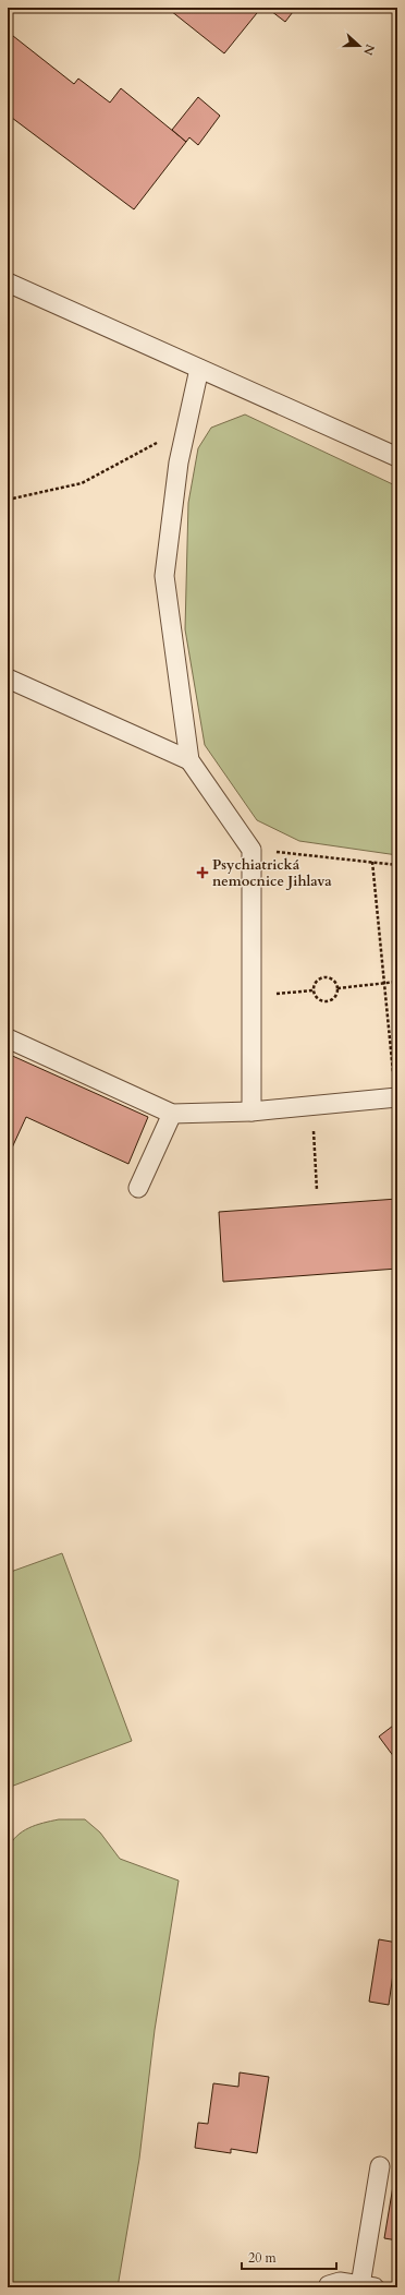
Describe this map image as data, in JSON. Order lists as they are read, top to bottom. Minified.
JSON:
{"places":{"health":["Psychiatrická nemocnice Jihlava"]},"scale_bar":"20 m","north":"right"}
